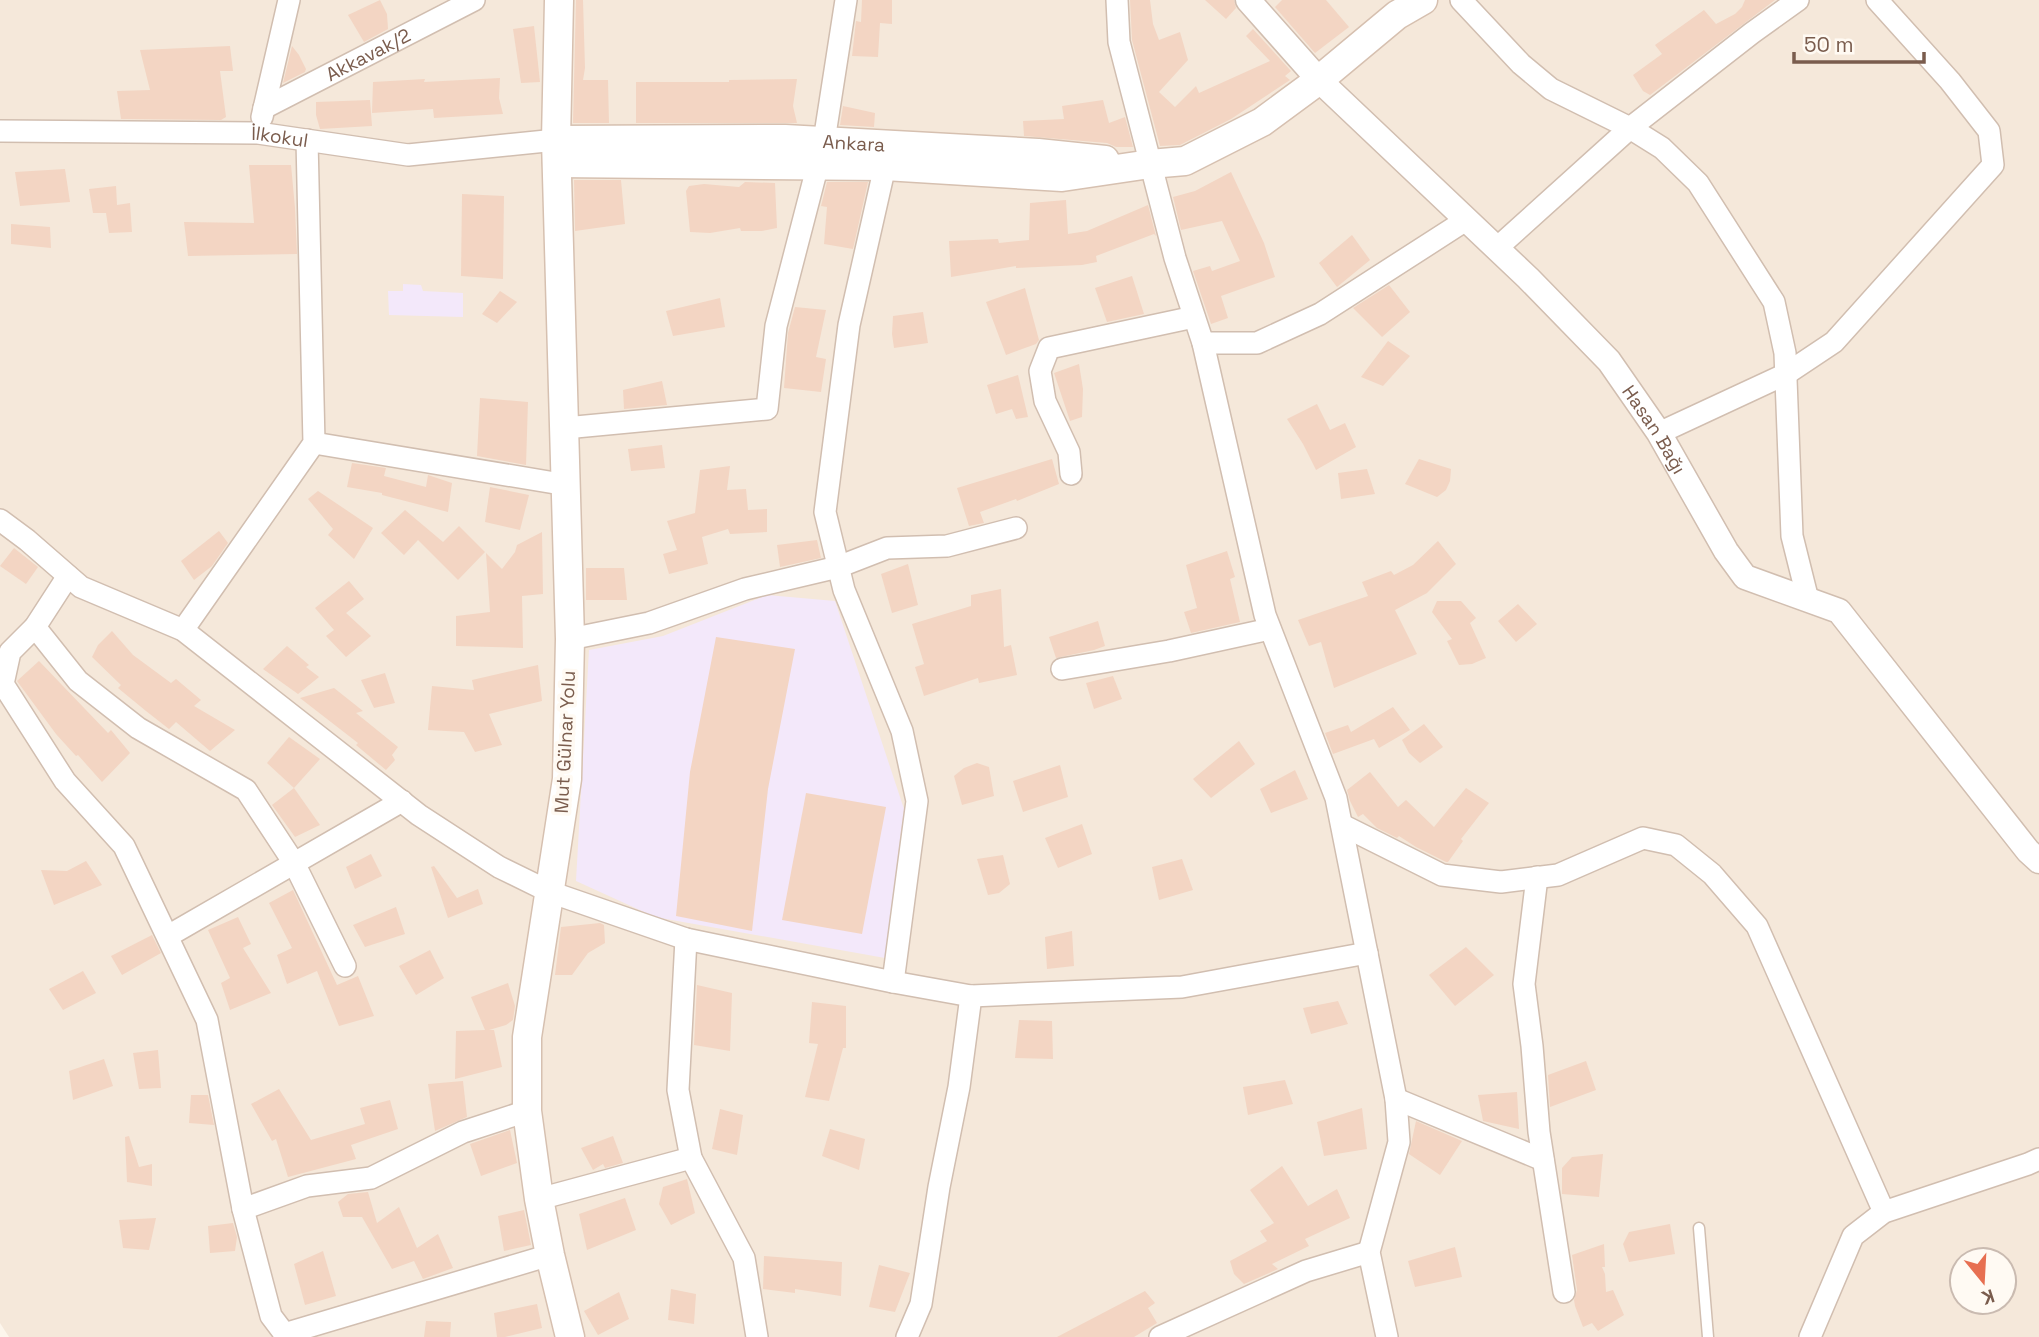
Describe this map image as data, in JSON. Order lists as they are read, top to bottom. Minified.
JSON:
{"streets":{"main road":["Ankara","Mut Gülnar Yolu"],"street":["Akkavak/2","İlkokul","Hasan Bağı"]},"crossings":[["İlkokul","Ankara"],["İlkokul","Mut Gülnar Yolu"],["Ankara","Hasan Bağı"],["Ankara","Mut Gülnar Yolu"]],"scale_bar":"50 m","north":"bottom"}
